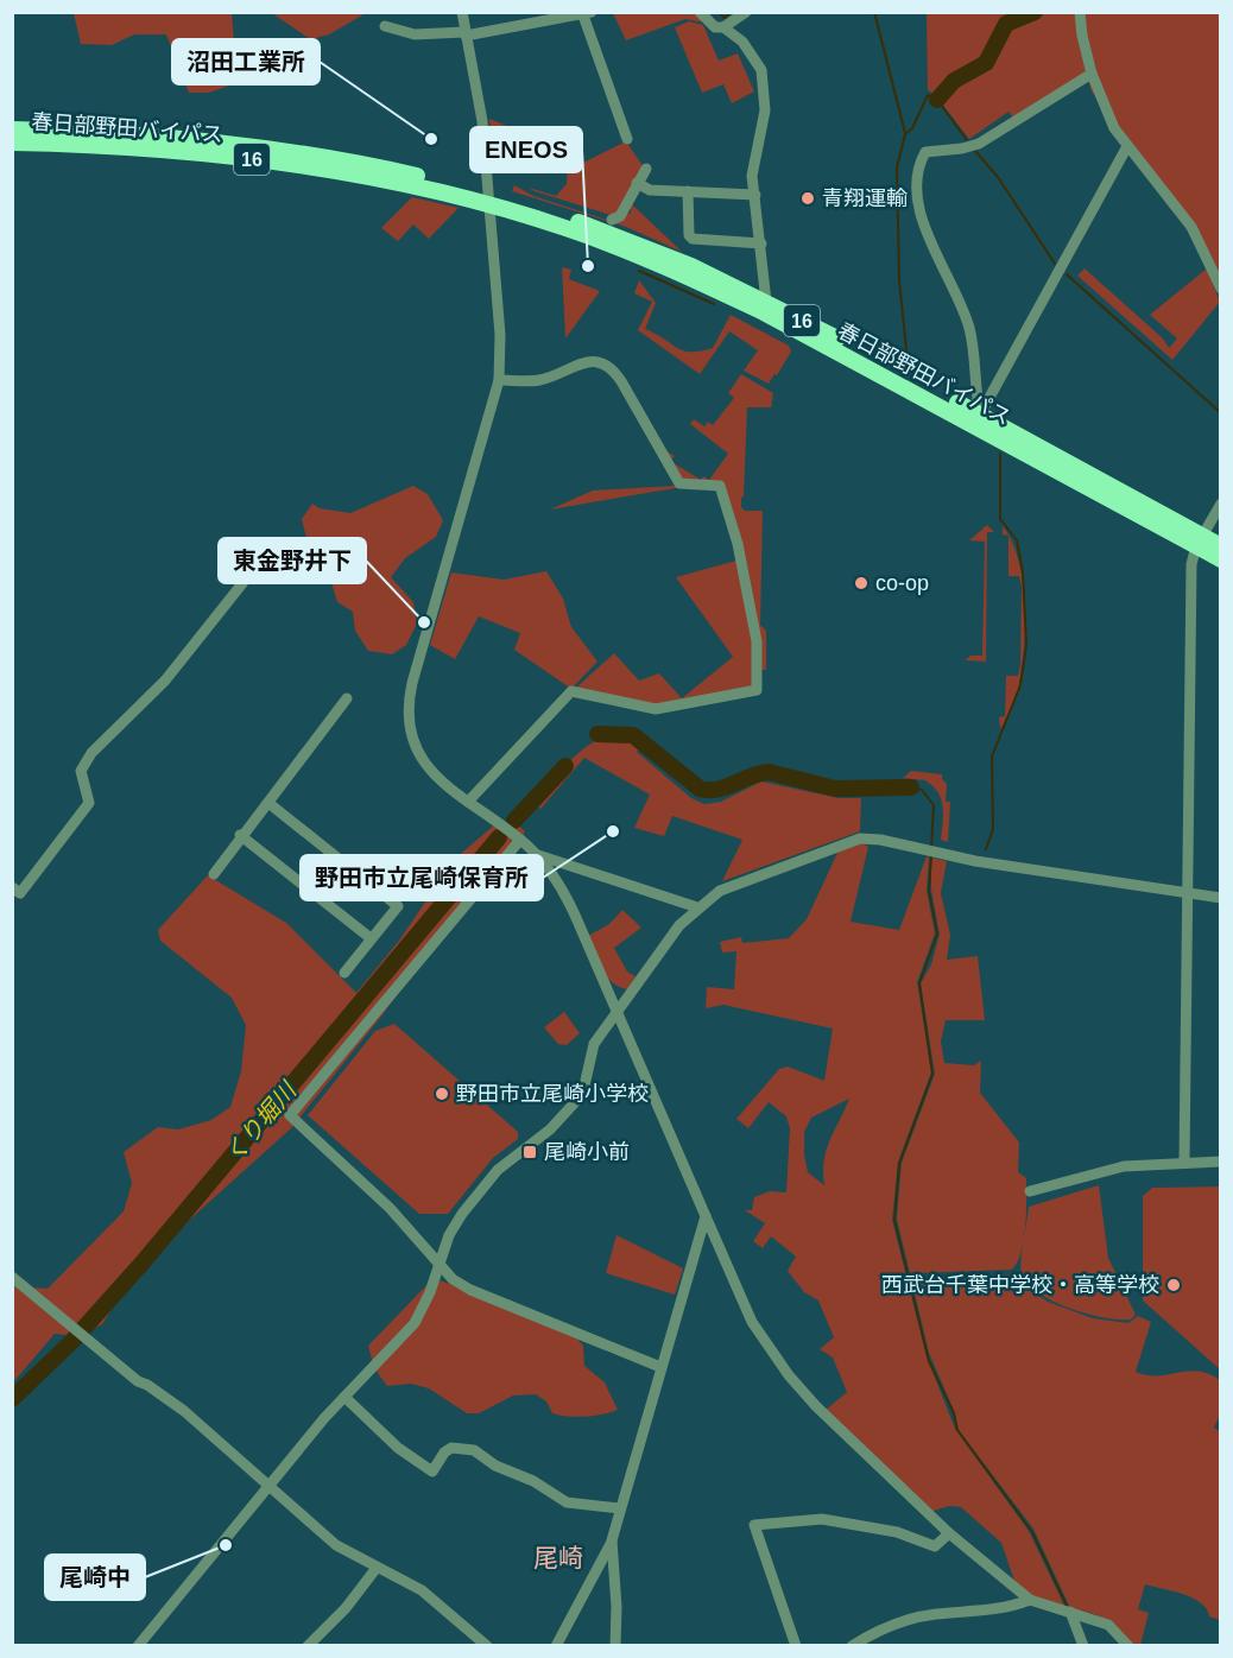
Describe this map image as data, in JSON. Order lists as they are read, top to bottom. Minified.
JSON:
{"streets":{"highway":["春日部野田バイパス","16"]},"districts":["尾崎"],"water":["くり堀川"],"places":{"other":["沼田工業所","青翔運輸","ENEOS","co-op","東金野井下","野田市立尾崎保育所","野田市立尾崎小学校","西武台千葉中学校・高等学校","尾崎中"],"transit":["尾崎小前"]}}
